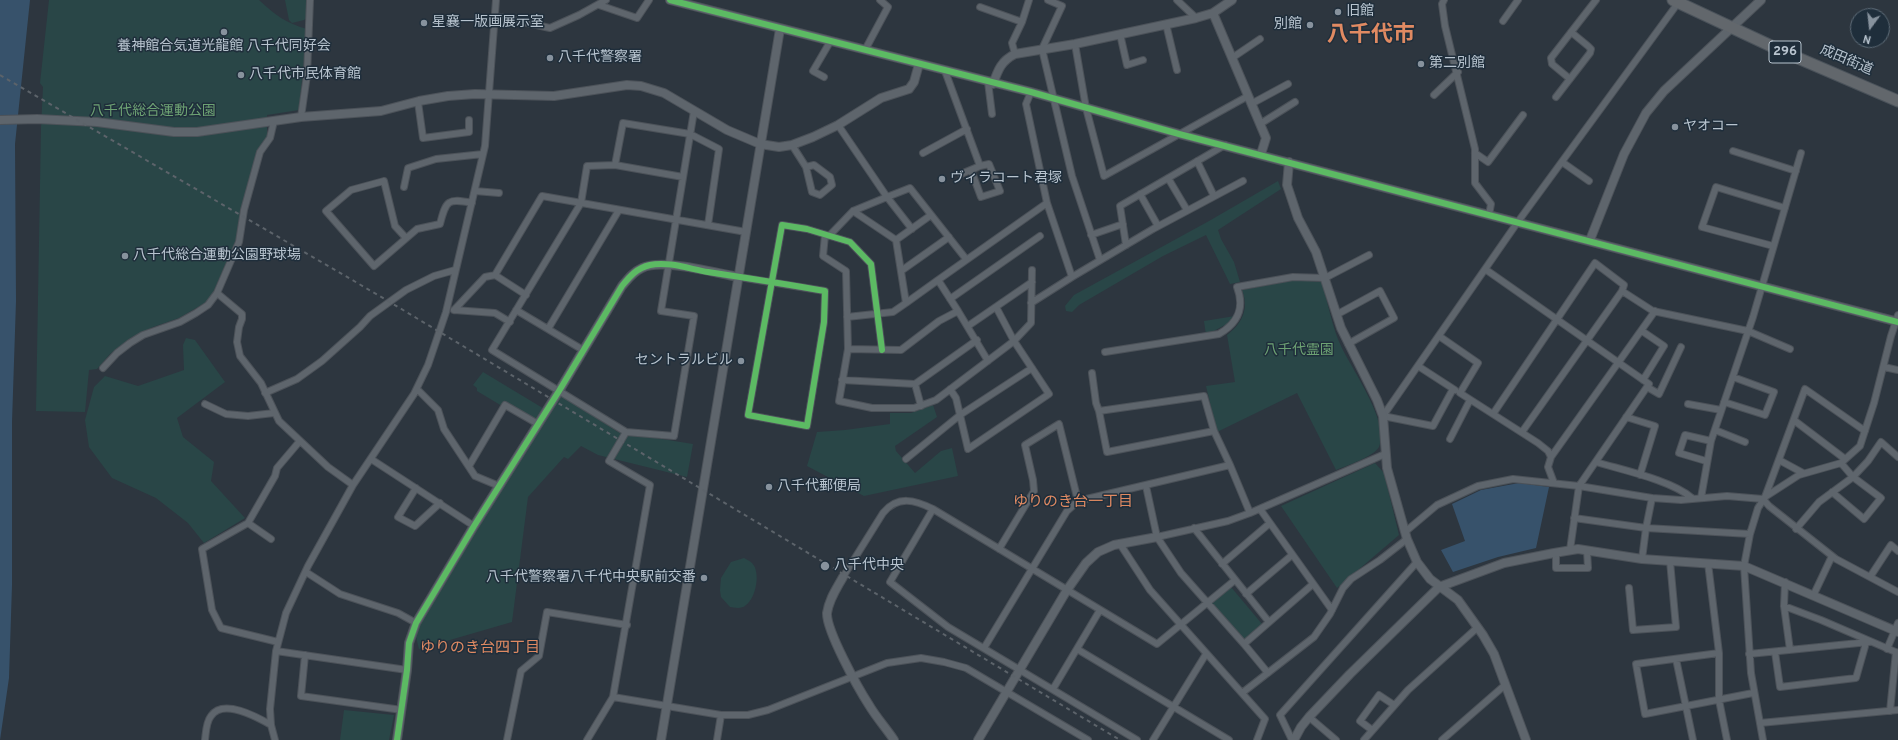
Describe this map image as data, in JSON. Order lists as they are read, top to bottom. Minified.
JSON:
{"streets":{"highway":["296","成田街道"]},"districts":["八千代市","ゆりのき台一丁目","ゆりのき台四丁目"],"parks":["八千代総合運動公園","八千代霊園"],"places":["旧館","星襄一版画展示室","別館","養神館合気道光龍館 八千代同好会","八千代警察署","第二別館","八千代市民体育館","ヤオコー","ヴィラコート君塚","八千代総合運動公園野球場","セントラルビル","八千代郵便局","八千代中央","八千代警察署八千代中央駅前交番"],"north":"bottom"}
